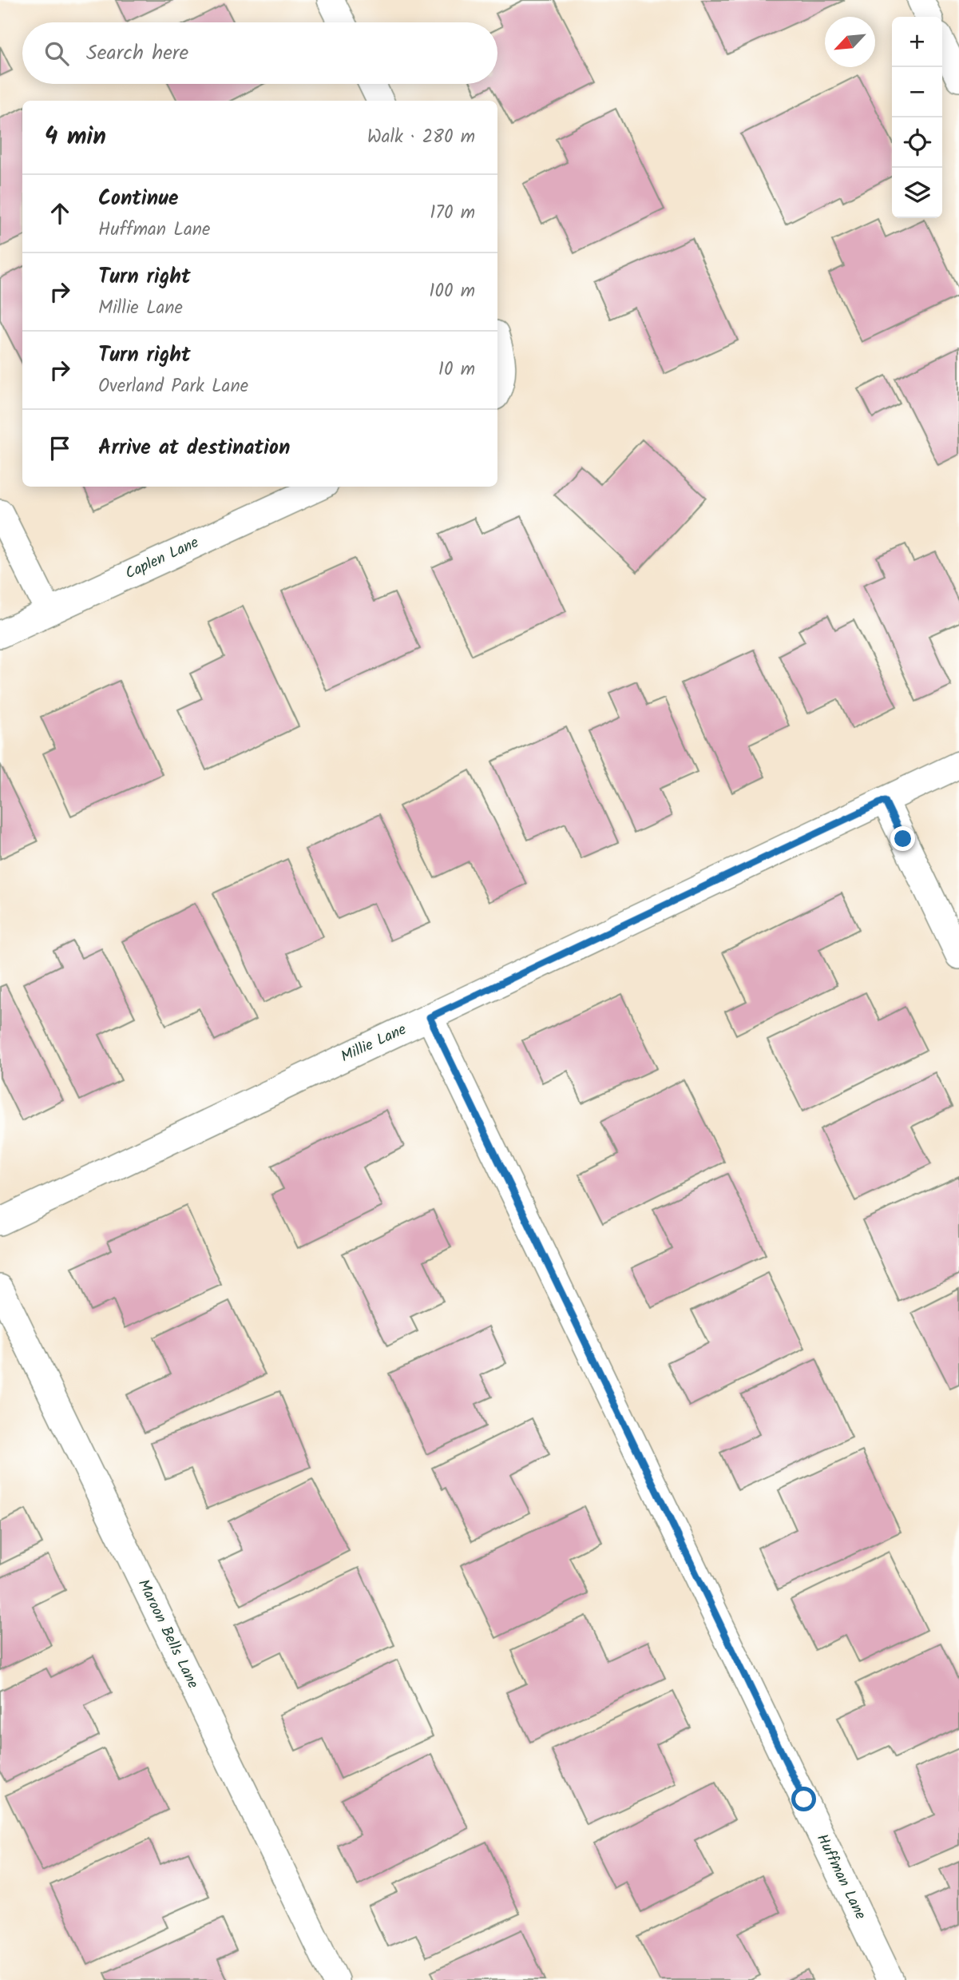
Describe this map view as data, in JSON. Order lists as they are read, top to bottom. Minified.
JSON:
{"streets":{"street":["Caplen Lane","Millie Lane","Maroon Bells Lane","Huffman Lane"]},"crossings":[["Millie Lane","Huffman Lane"]],"north":"bottom left","page":{"map_buttons":["+","−"],"search":"Search here","heading":["4 min","Walk · 280 m"],"list":[["Continue","Huffman Lane","170 m"],["Turn right","Millie Lane","100 m"],["Turn right","Overland Park Lane","10 m"],"Arrive at destination"]}}
